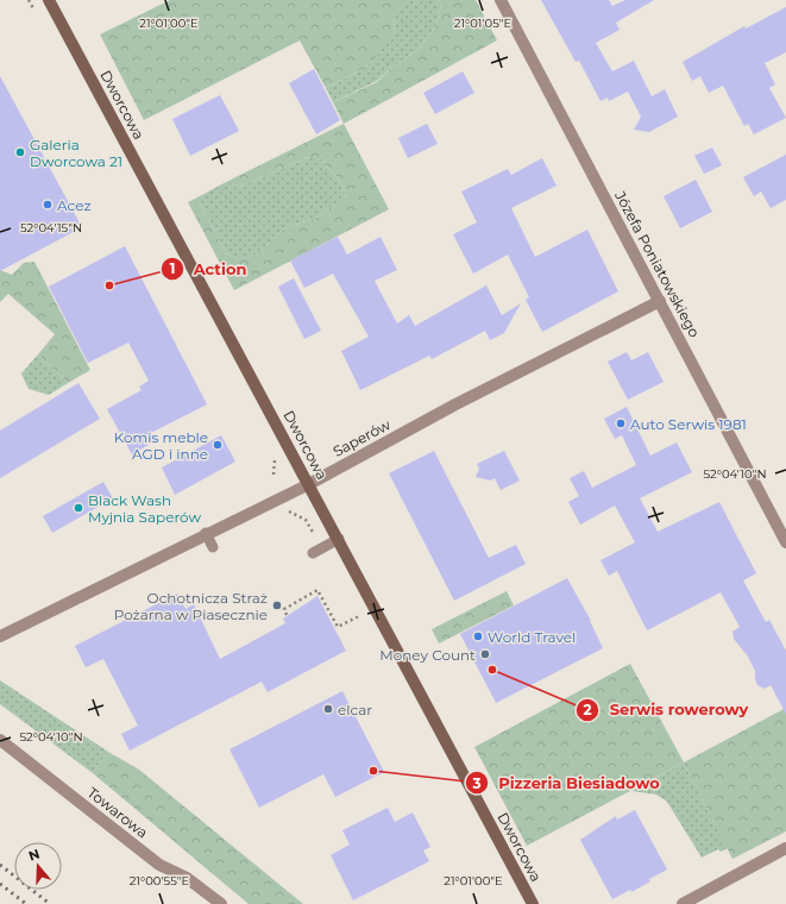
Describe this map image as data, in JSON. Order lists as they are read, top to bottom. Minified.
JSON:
{"streets":{"street":["Dworcowa","Józefa Poniatowskiego","Saperów","Towarowa"]},"crossings":[["Dworcowa","Saperów"],["Józefa Poniatowskiego","Saperów"]],"places":["Galeria Dworcowa 21","Acez","Action","Auto Serwis 1981","Komis meble AGD i inne","Black Wash Myjnia Saperów","Ochotnicza Straż Pożarna w Piasecznie","World Travel","Money Count","Serwis rowerowy","elcar","Pizzeria Biesiadowo"],"north":"top","coordinates":["21°01'05\"E","21°01'00\"E","52°04'15\"N","52°04'10\"N","21°00'55\"E"]}
